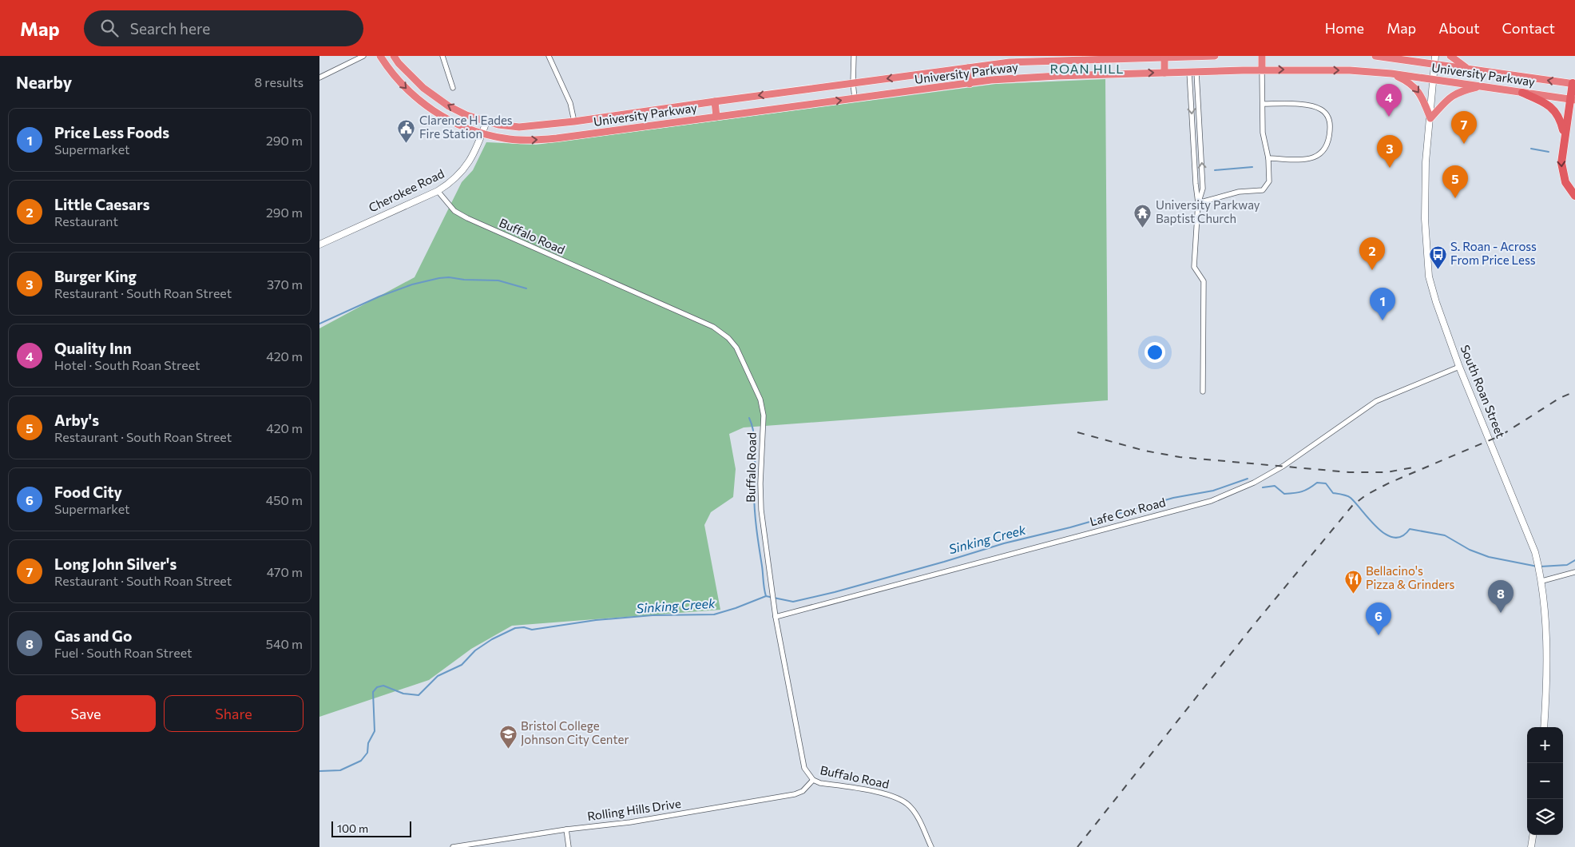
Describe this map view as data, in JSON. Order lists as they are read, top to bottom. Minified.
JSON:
{"streets":{"highway":["University Parkway"],"main road":["Cherokee Road","South Roan Street"],"street":["Buffalo Road","Lafe Cox Road","Rolling Hills Drive"]},"crossings":[["University Parkway","Cherokee Road"],["University Parkway","South Roan Street"],["Cherokee Road","Buffalo Road"],["Buffalo Road","Lafe Cox Road"],["Buffalo Road","Rolling Hills Drive"],["South Roan Street","Lafe Cox Road"]],"districts":["ROAN HILL"],"water":["Sinking Creek"],"places":{"public building":["Clarence H Eades Fire Station"],"temple":["University Parkway Baptist Church"],"bus stop":["S. Roan - Across From Price Less"],"restaurant":["Bellacino's Pizza & Grinders"],"school or university":["Bristol College Johnson City Center"]},"scale_bar":"100 m","page":{"header":"Map","search":"Search here","nav":["Home","Map","About","Contact"],"heading":["Nearby","8 results"],"pins":["4","7","3","5","2","1","8","6"],"list":[{"mark":"1","name":"Price Less Foods","note":"Supermarket","value":"290 m"},{"mark":"2","name":"Little Caesars","note":"Restaurant","value":"290 m"},{"mark":"3","name":"Burger King","note":"Restaurant · South Roan Street","value":"370 m"},{"mark":"4","name":"Quality Inn","note":"Hotel · South Roan Street","value":"420 m"},{"mark":"5","name":"Arby's","note":"Restaurant · South Roan Street","value":"420 m"},{"mark":"6","name":"Food City","note":"Supermarket","value":"450 m"},{"mark":"7","name":"Long John Silver's","note":"Restaurant · South Roan Street","value":"470 m"},{"mark":"8","name":"Gas and Go","note":"Fuel · South Roan Street","value":"540 m"}],"buttons":["Save","Share"],"map_buttons":["+","−"],"scale":"100 m"}}
